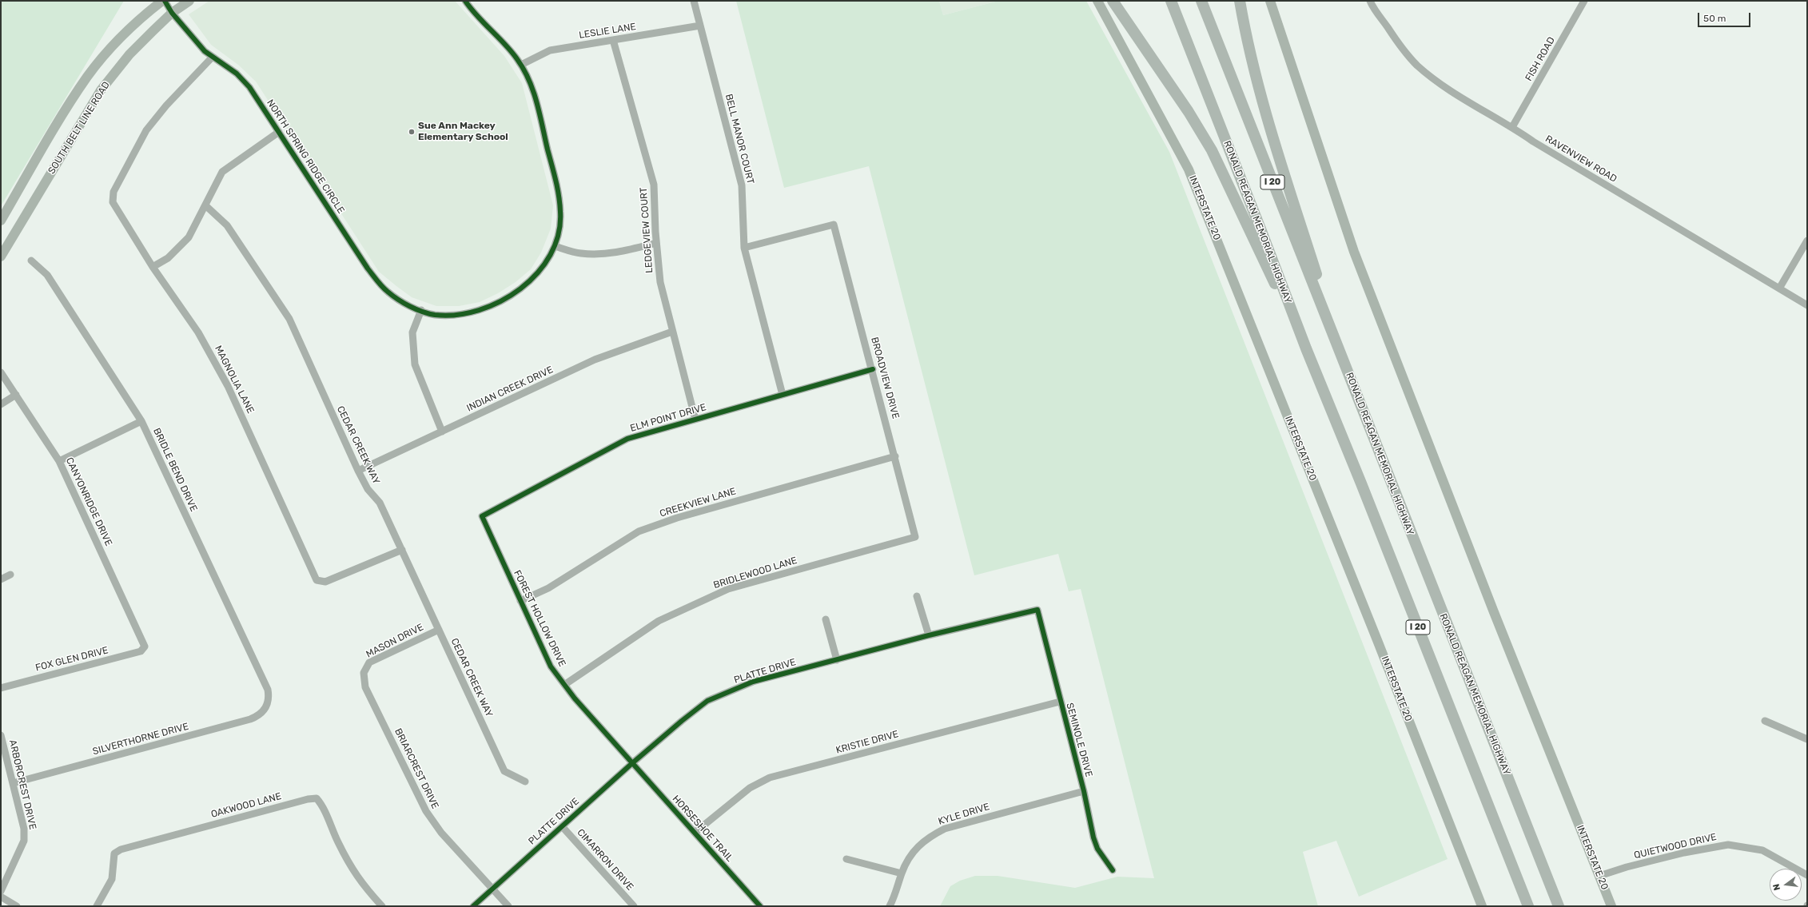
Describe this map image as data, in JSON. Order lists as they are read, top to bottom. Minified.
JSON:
{"streets":{"highway":["I 20","RONALD REAGAN MEMORIAL HIGHWAY"],"main road":["SOUTH BELT LINE ROAD","INTERSTATE 20"],"street":["LESLIE LANE","FISH ROAD","BELL MANOR COURT","NORTH SPRING RIDGE CIRCLE","RAVENVIEW ROAD","LEDGEVIEW COURT","BROADVIEW DRIVE","MAGNOLIA LANE","INDIAN CREEK DRIVE","ELM POINT DRIVE","CEDAR CREEK WAY","BRIDLE BEND DRIVE","CANYONRIDGE DRIVE","CREEKVIEW LANE","BRIDLEWOOD LANE","FOREST HOLLOW DRIVE","MASON DRIVE","FOX GLEN DRIVE","PLATTE DRIVE","SILVERTHORNE DRIVE","SEMINOLE DRIVE","KRISTIE DRIVE","BRIARCREST DRIVE","ARBORCREST DRIVE","OAKWOOD LANE","KYLE DRIVE","HORSESHOE TRAIL","QUIETWOOD DRIVE","CIMARRON DRIVE"]},"crossings":[["LESLIE LANE","BELL MANOR COURT"],["LESLIE LANE","NORTH SPRING RIDGE CIRCLE"],["LESLIE LANE","LEDGEVIEW COURT"],["FISH ROAD","RAVENVIEW ROAD"],["SOUTH BELT LINE ROAD","NORTH SPRING RIDGE CIRCLE"],["BELL MANOR COURT","BROADVIEW DRIVE"],["BELL MANOR COURT","ELM POINT DRIVE"],["NORTH SPRING RIDGE CIRCLE","MAGNOLIA LANE"],["INTERSTATE 20","QUIETWOOD DRIVE"],["LEDGEVIEW COURT","INDIAN CREEK DRIVE"],["LEDGEVIEW COURT","ELM POINT DRIVE"],["BROADVIEW DRIVE","ELM POINT DRIVE"],["BROADVIEW DRIVE","CREEKVIEW LANE"],["BROADVIEW DRIVE","BRIDLEWOOD LANE"],["MAGNOLIA LANE","CEDAR CREEK WAY"],["INDIAN CREEK DRIVE","CEDAR CREEK WAY"],["ELM POINT DRIVE","FOREST HOLLOW DRIVE"],["CEDAR CREEK WAY","MASON DRIVE"],["BRIDLE BEND DRIVE","SILVERTHORNE DRIVE"],["CANYONRIDGE DRIVE","FOX GLEN DRIVE"],["CREEKVIEW LANE","FOREST HOLLOW DRIVE"],["BRIDLEWOOD LANE","FOREST HOLLOW DRIVE"],["FOREST HOLLOW DRIVE","PLATTE DRIVE"],["FOREST HOLLOW DRIVE","HORSESHOE TRAIL"],["MASON DRIVE","BRIARCREST DRIVE"],["PLATTE DRIVE","SEMINOLE DRIVE"],["PLATTE DRIVE","BRIARCREST DRIVE"],["PLATTE DRIVE","HORSESHOE TRAIL"],["PLATTE DRIVE","CIMARRON DRIVE"],["SILVERTHORNE DRIVE","ARBORCREST DRIVE"],["SEMINOLE DRIVE","KRISTIE DRIVE"],["SEMINOLE DRIVE","KYLE DRIVE"],["KRISTIE DRIVE","HORSESHOE TRAIL"]],"places":["Sue Ann Mackey Elementary School"],"scale_bar":"50 m","north":"left"}
